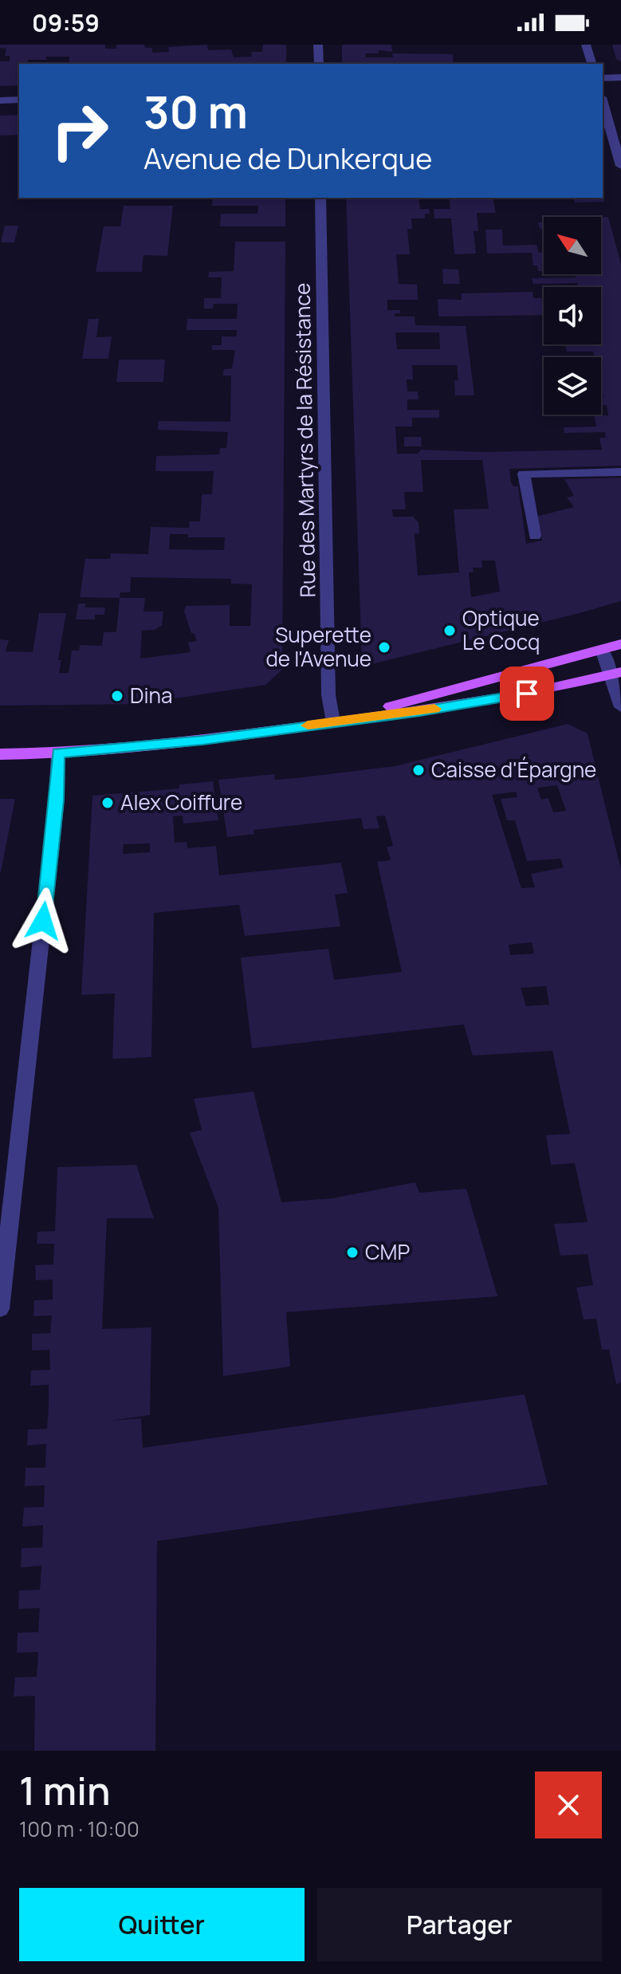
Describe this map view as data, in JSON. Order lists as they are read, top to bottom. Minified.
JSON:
{"streets":{"street":["Rue des Martyrs de la Résistance"]},"places":["Optique Le Cocq","Superette de l'Avenue","Dina","Caisse d'Épargne","Alex Coiffure","CMP"],"north":"top left","page":{"status":"09:59","turn":["30 m","Avenue de Dunkerque"],"heading":["1 min","100 m · 10:00"],"buttons":["Quitter","Partager"]}}
